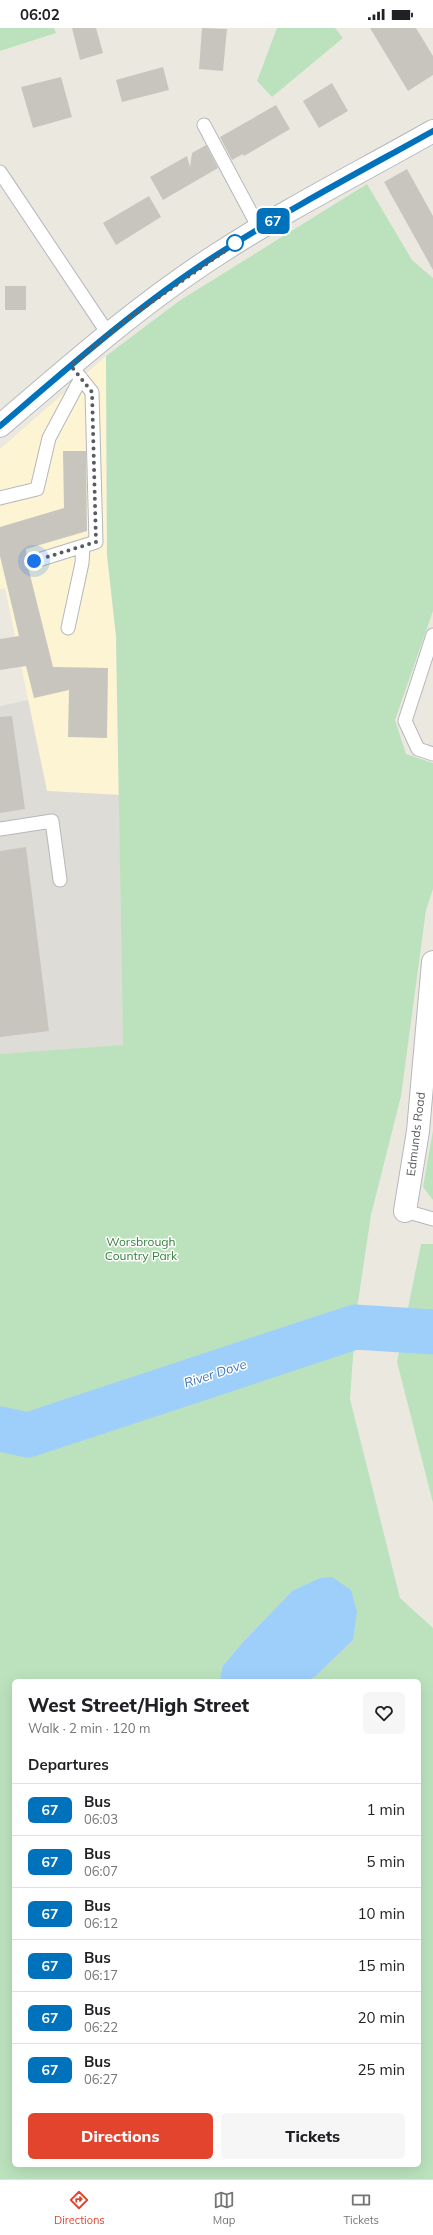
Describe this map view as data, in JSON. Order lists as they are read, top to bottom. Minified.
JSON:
{"streets":{"main road":["Edmunds Road"]},"water":["River Dove"],"parks":["Worsbrough Country Park"],"lines":["bus line 67"],"page":{"status":"06:02","on_map":"67","heading":[["West Street/High Street","Walk · 2 min · 120 m"],"Departures"],"list":[{"mark":"67","name":"Bus","note":"06:03","value":"1 min"},{"mark":"67","name":"Bus","note":"06:07","value":"5 min"},{"mark":"67","name":"Bus","note":"06:12","value":"10 min"},{"mark":"67","name":"Bus","note":"06:17","value":"15 min"},{"mark":"67","name":"Bus","note":"06:22","value":"20 min"},{"mark":"67","name":"Bus","note":"06:27","value":"25 min"}],"buttons":["Directions","Tickets"],"tabs":["Directions","Map","Tickets"]}}
